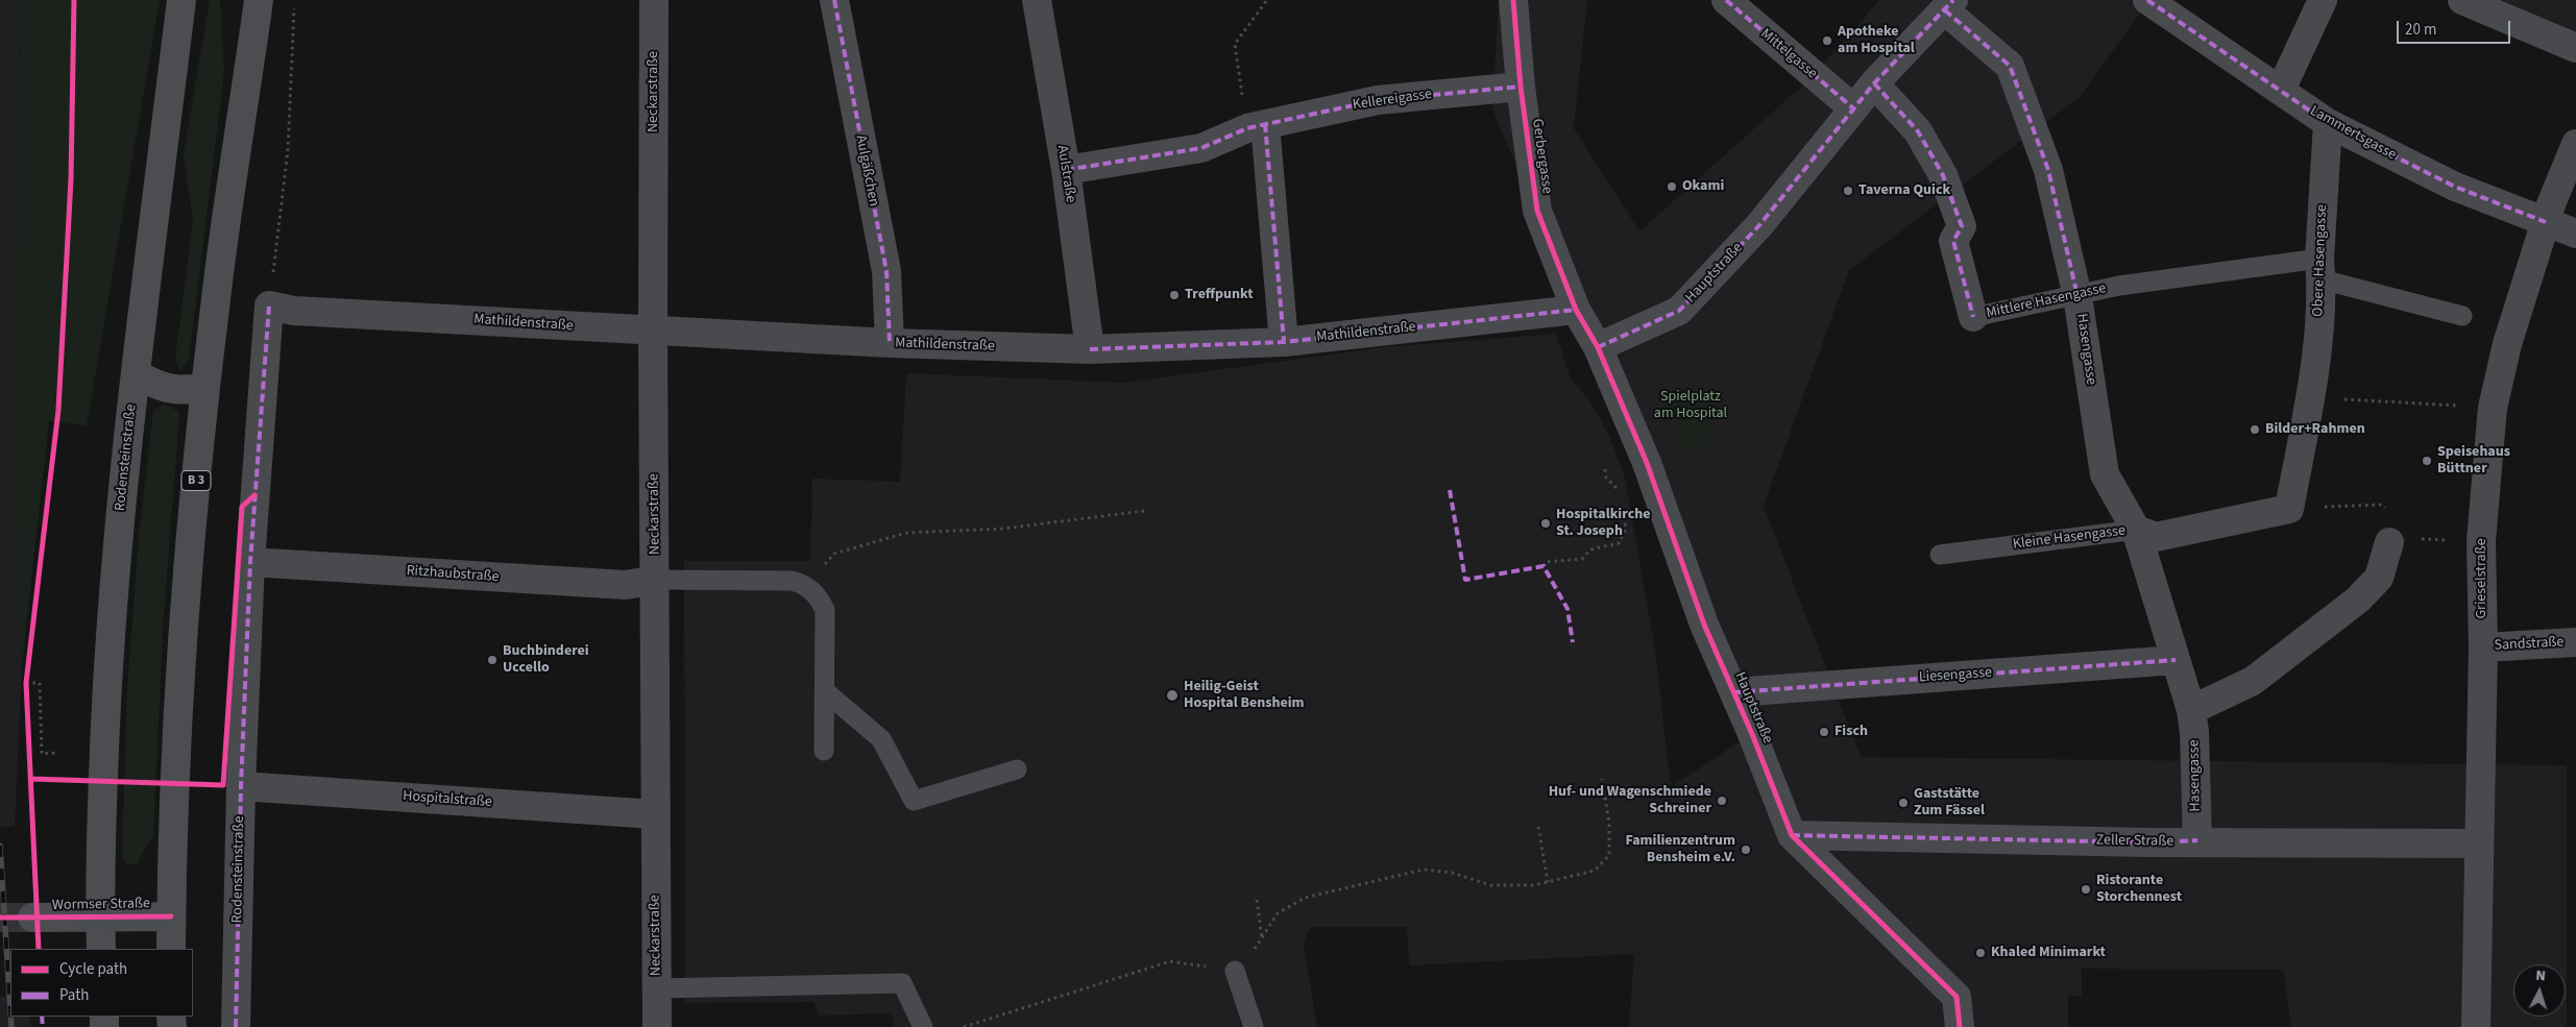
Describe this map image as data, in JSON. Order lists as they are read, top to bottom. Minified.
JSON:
{"streets":{"main road":["Rodensteinstraße","B 3","Wormser Straße"],"street":["Mittelgasse","Neckarstraße","Kellereigasse","Lammertsgasse","Gerbergasse","Aulgäßchen","Aulstraße","Obere Hasengasse","Hauptstraße","Mittlere Hasengasse","Mathildenstraße","Hasengasse","Kleine Hasengasse","Ritzhaubstraße","Grieselstraße","Sandstraße","Liesengasse","Hospitalstraße","Zeller Straße"]},"crossings":[["Mittelgasse","Hauptstraße"],["Neckarstraße","Mathildenstraße"],["Neckarstraße","Ritzhaubstraße"],["Neckarstraße","Hospitalstraße"],["Kellereigasse","Gerbergasse"],["Kellereigasse","Aulstraße"],["Lammertsgasse","Obere Hasengasse"],["Lammertsgasse","Grieselstraße"],["Gerbergasse","Mathildenstraße"],["Aulgäßchen","Mathildenstraße"],["Aulstraße","Mathildenstraße"],["Obere Hasengasse","Mittlere Hasengasse"],["Obere Hasengasse","Kleine Hasengasse"],["Hauptstraße","Mittlere Hasengasse"],["Hauptstraße","Hasengasse"],["Hauptstraße","Liesengasse"],["Hauptstraße","Zeller Straße"],["Mittlere Hasengasse","Hasengasse"],["Mathildenstraße","Rodensteinstraße"],["Hasengasse","Kleine Hasengasse"],["Hasengasse","Liesengasse"],["Hasengasse","Zeller Straße"],["Rodensteinstraße","Ritzhaubstraße"],["Rodensteinstraße","Hospitalstraße"],["Rodensteinstraße","Wormser Straße"],["B 3","Wormser Straße"],["Grieselstraße","Sandstraße"],["Grieselstraße","Zeller Straße"]],"parks":["Spielplatz am Hospital"],"places":["Apotheke am Hospital","Okami","Taverna Quick","Treffpunkt","Bilder+Rahmen","Speisehaus Büttner","Hospitalkirche St. Joseph","Buchbinderei Uccello","Heilig-Geist Hospital Bensheim","Fisch","Huf- und Wagenschmiede Schreiner","Gaststätte Zum Fässel","Familienzentrum Bensheim e.V.","Ristorante Storchennest","Khaled Minimarkt"],"legend":["Cycle path","Path"],"scale_bar":"20 m","north":"top"}
